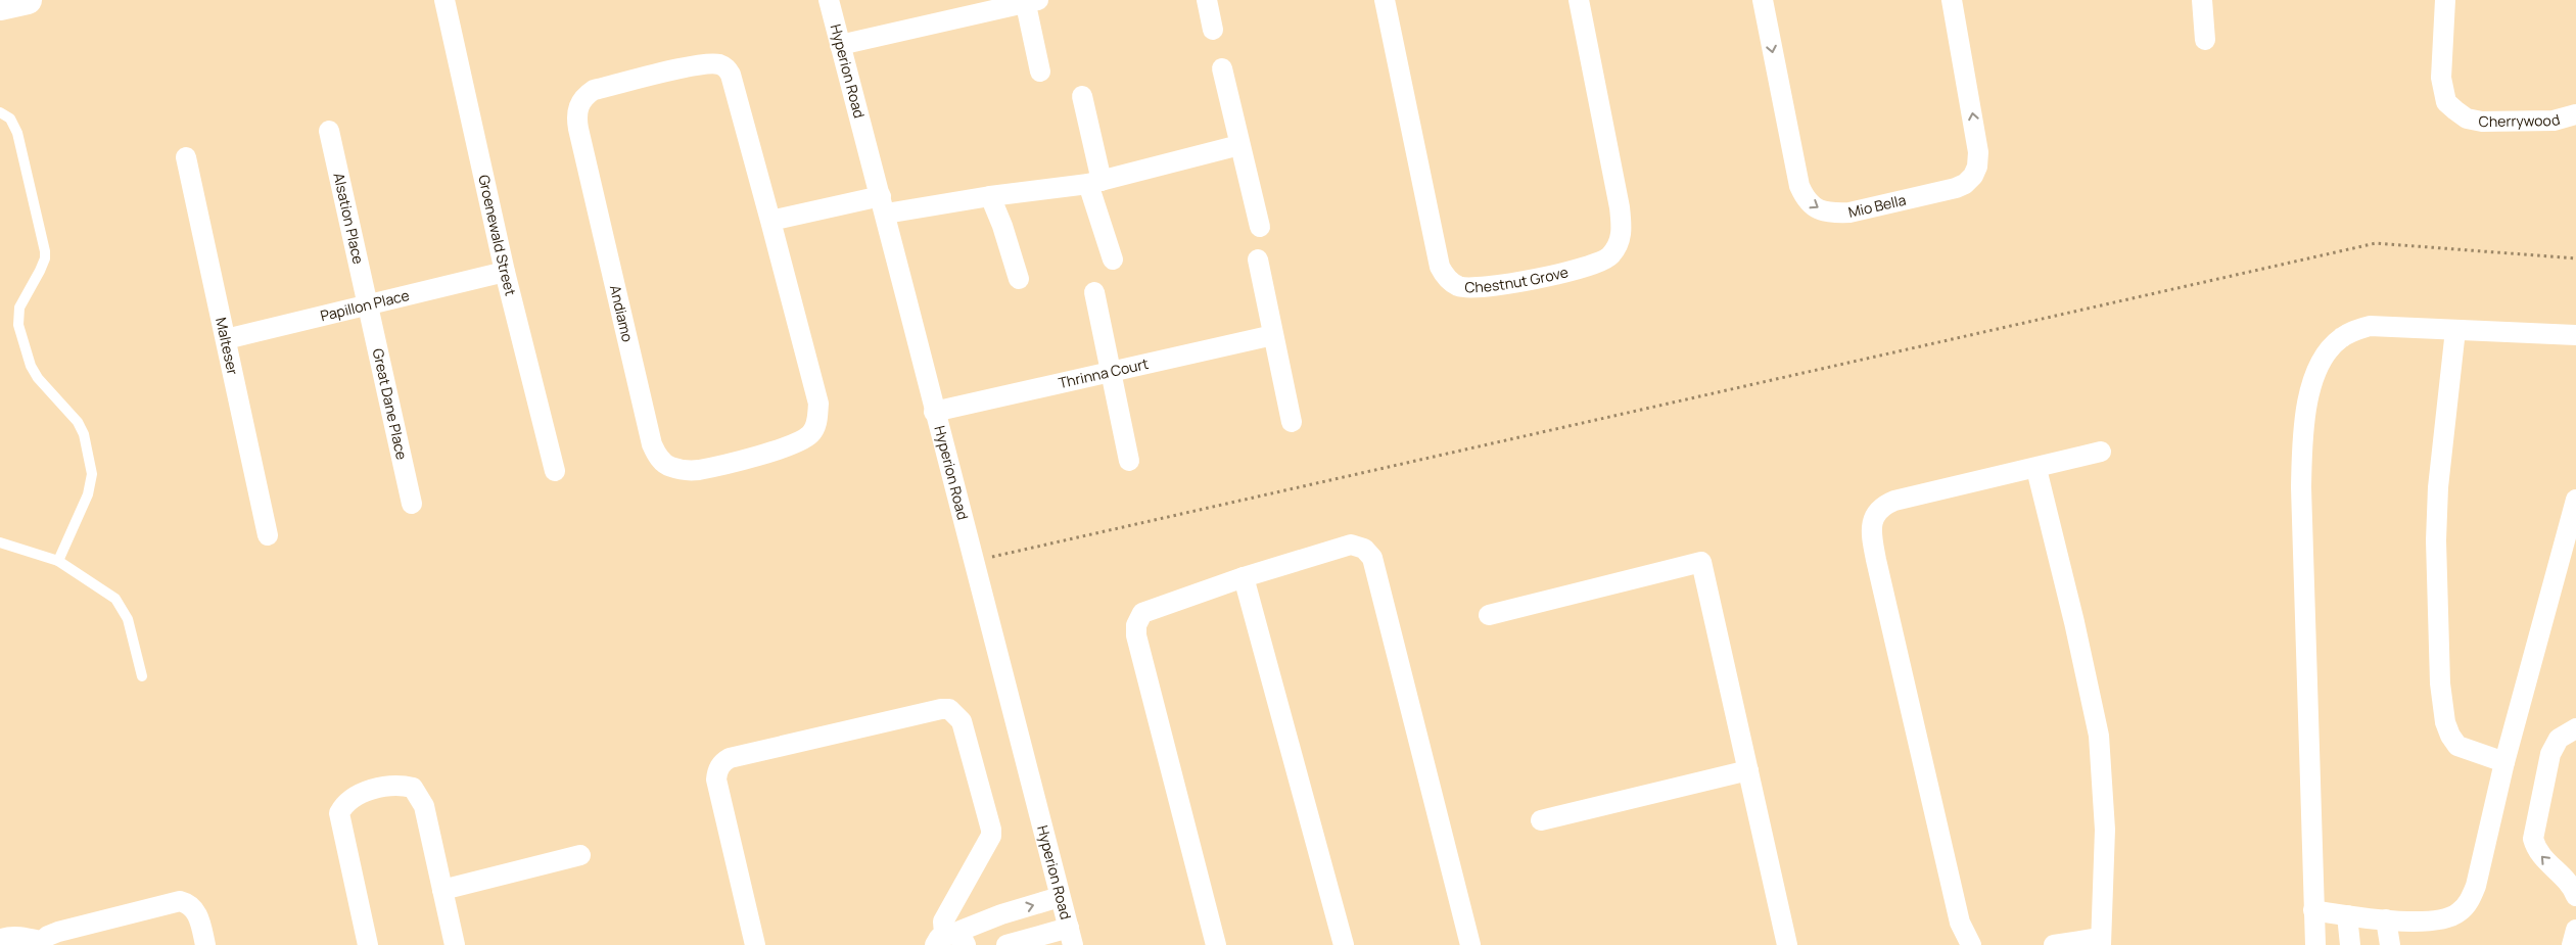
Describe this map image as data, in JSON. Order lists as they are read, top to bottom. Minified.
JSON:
{"streets":{"street":["Hyperion Road","Cherrywood","Mio Bella","Alsation Place","Groenewald Street","Chestnut Grove","Papillon Place","Andiamo","Malteser","Thrinna Court","Great Dane Place"]},"crossings":[["Hyperion Road","Thrinna Court"],["Alsation Place","Papillon Place"],["Alsation Place","Great Dane Place"],["Groenewald Street","Papillon Place"],["Papillon Place","Malteser"],["Papillon Place","Great Dane Place"]]}
